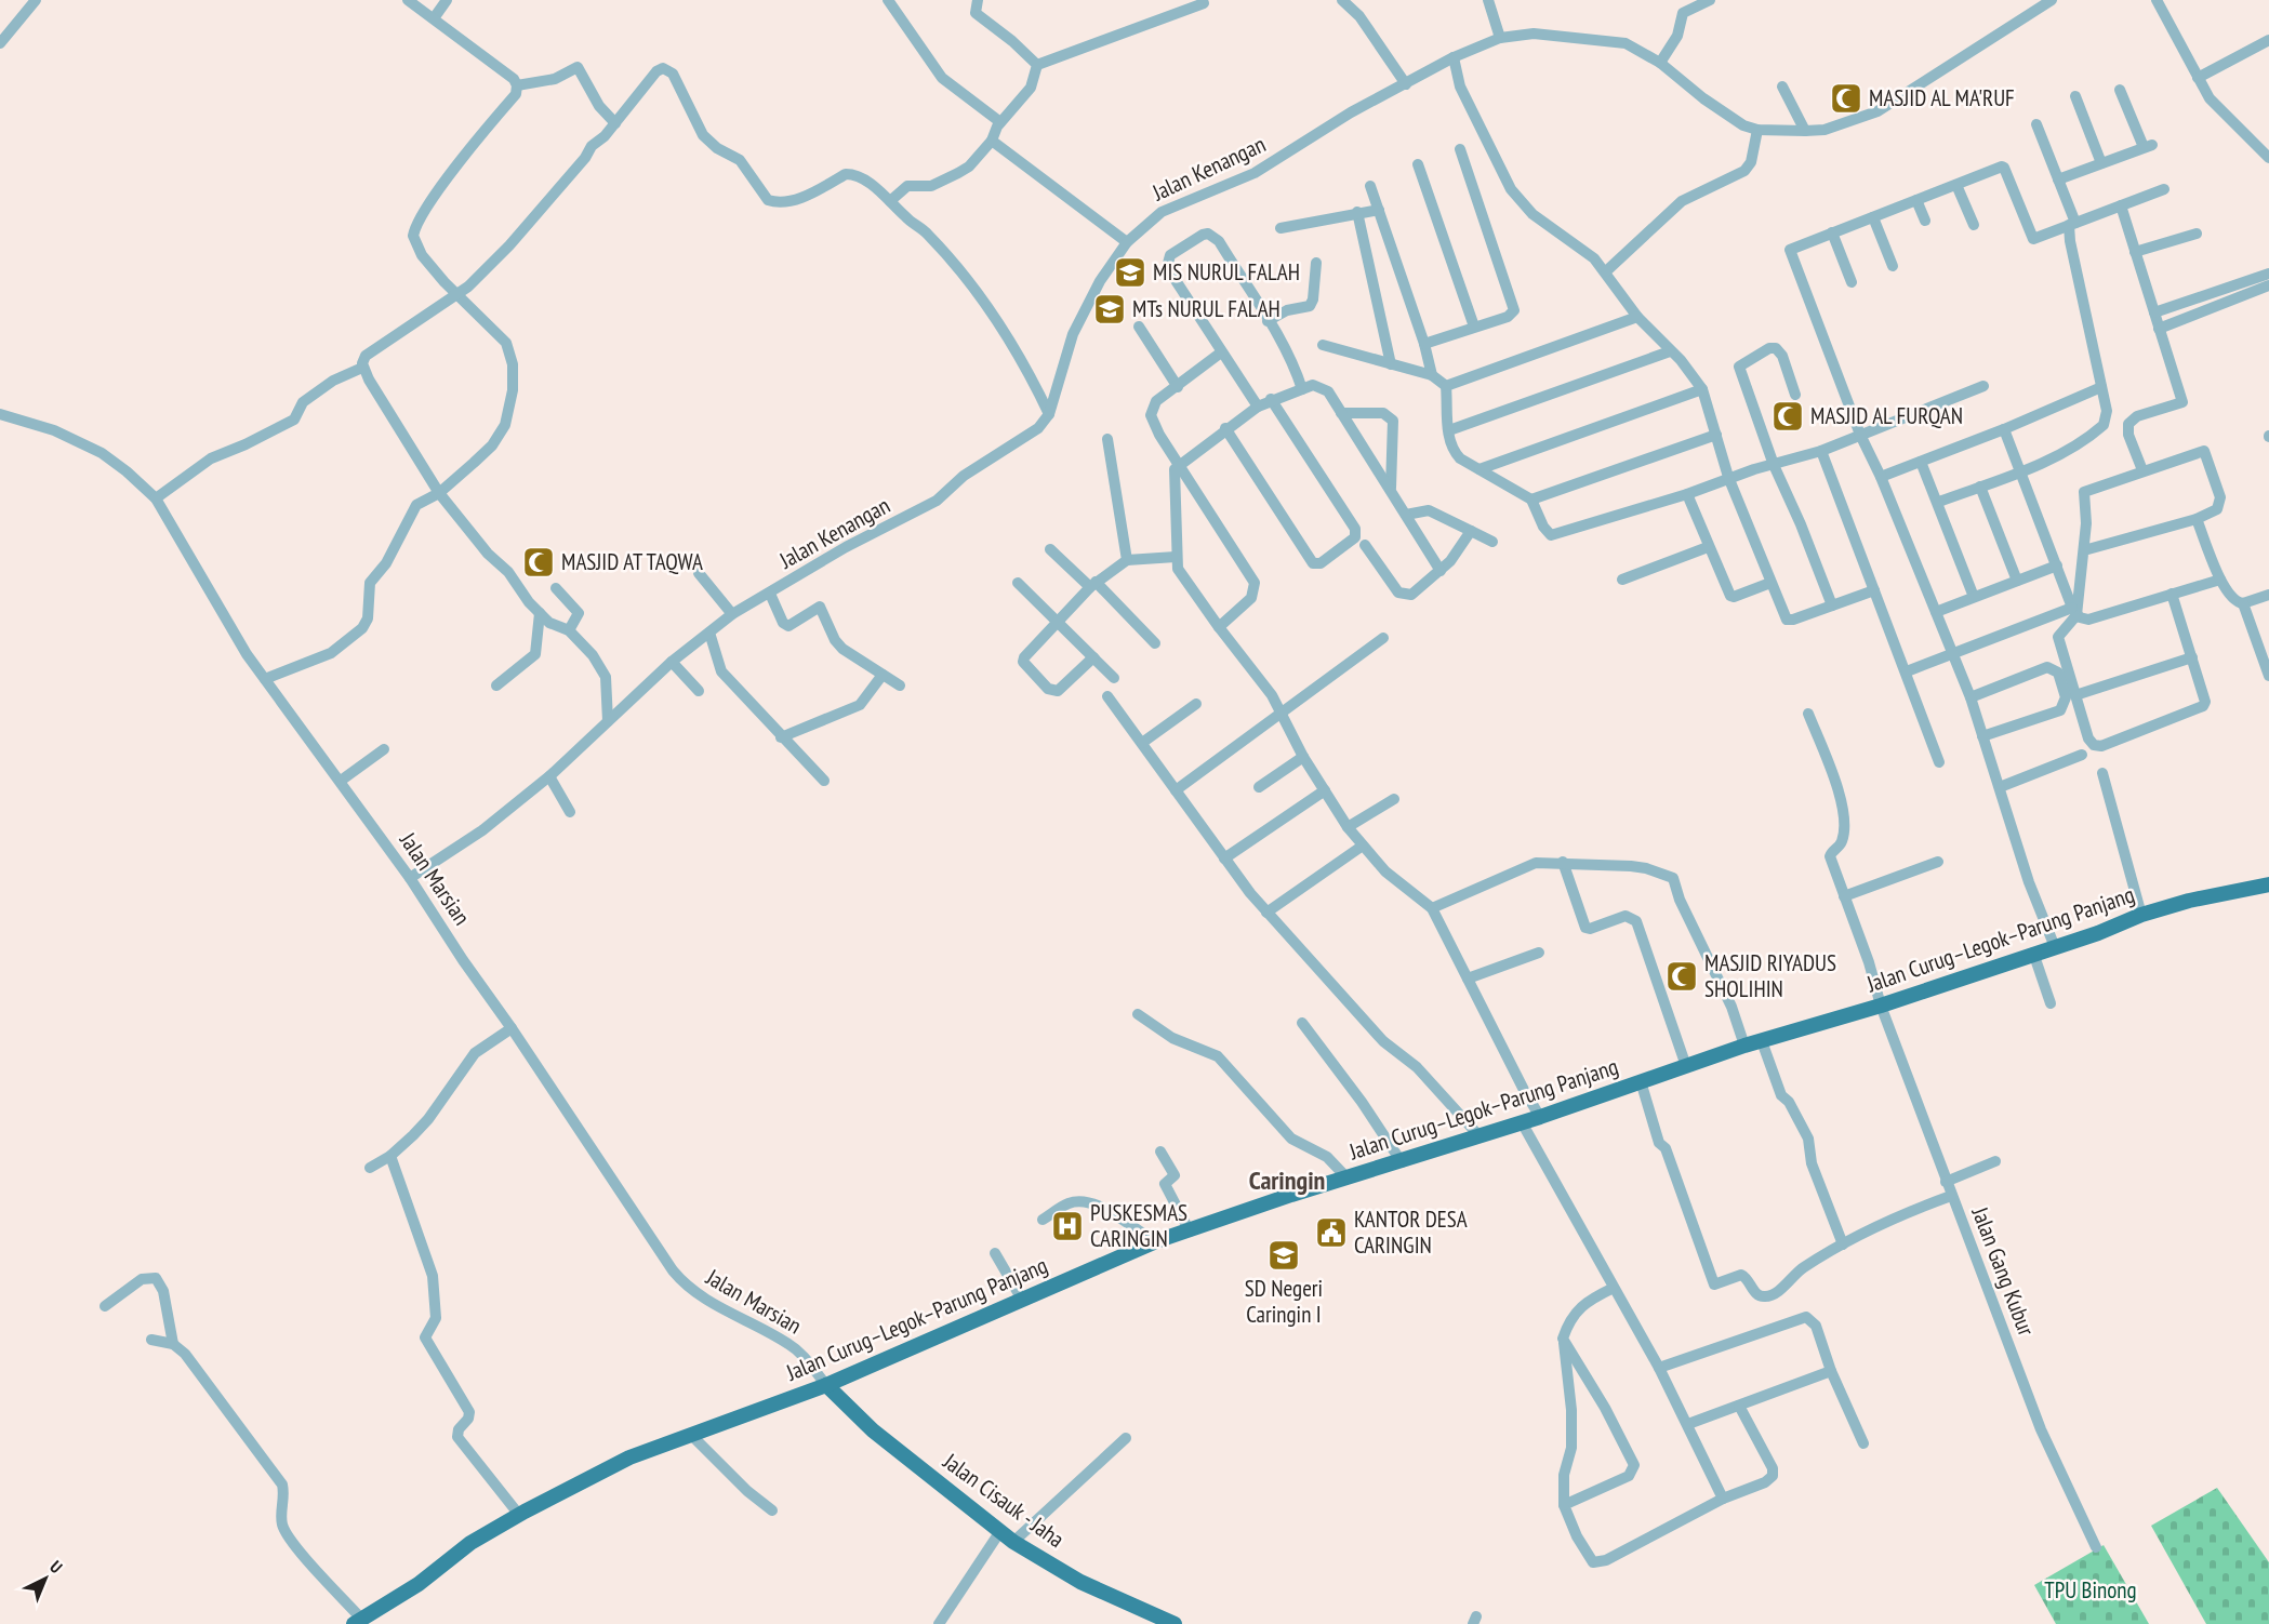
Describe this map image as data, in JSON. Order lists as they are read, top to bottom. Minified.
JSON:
{"streets":{"main road":["Jalan Curug–Legok–Parung Panjang","Jalan Cisauk - Jaha"],"street":["Jalan Kenangan","Jalan Marsian","Jalan Gang Kubur"]},"crossings":[["Jalan Kenangan","Jalan Marsian"],["Jalan Marsian","Jalan Curug–Legok–Parung Panjang"],["Jalan Marsian","Jalan Cisauk - Jaha"],["Jalan Curug–Legok–Parung Panjang","Jalan Gang Kubur"],["Jalan Curug–Legok–Parung Panjang","Jalan Cisauk - Jaha"]],"districts":["Caringin"],"parks":["TPU Binong"],"places":{"mosque":["MASJID AL MA'RUF","MASJID AL FURQAN","MASJID AT TAQWA","MASJID RIYADUS SHOLIHIN"],"school or university":["MIS NURUL FALAH","MTs NURUL FALAH","SD Negeri Caringin I"],"hospital":["PUSKESMAS CARINGIN"],"public building":["KANTOR DESA CARINGIN"]},"north":"top right"}
